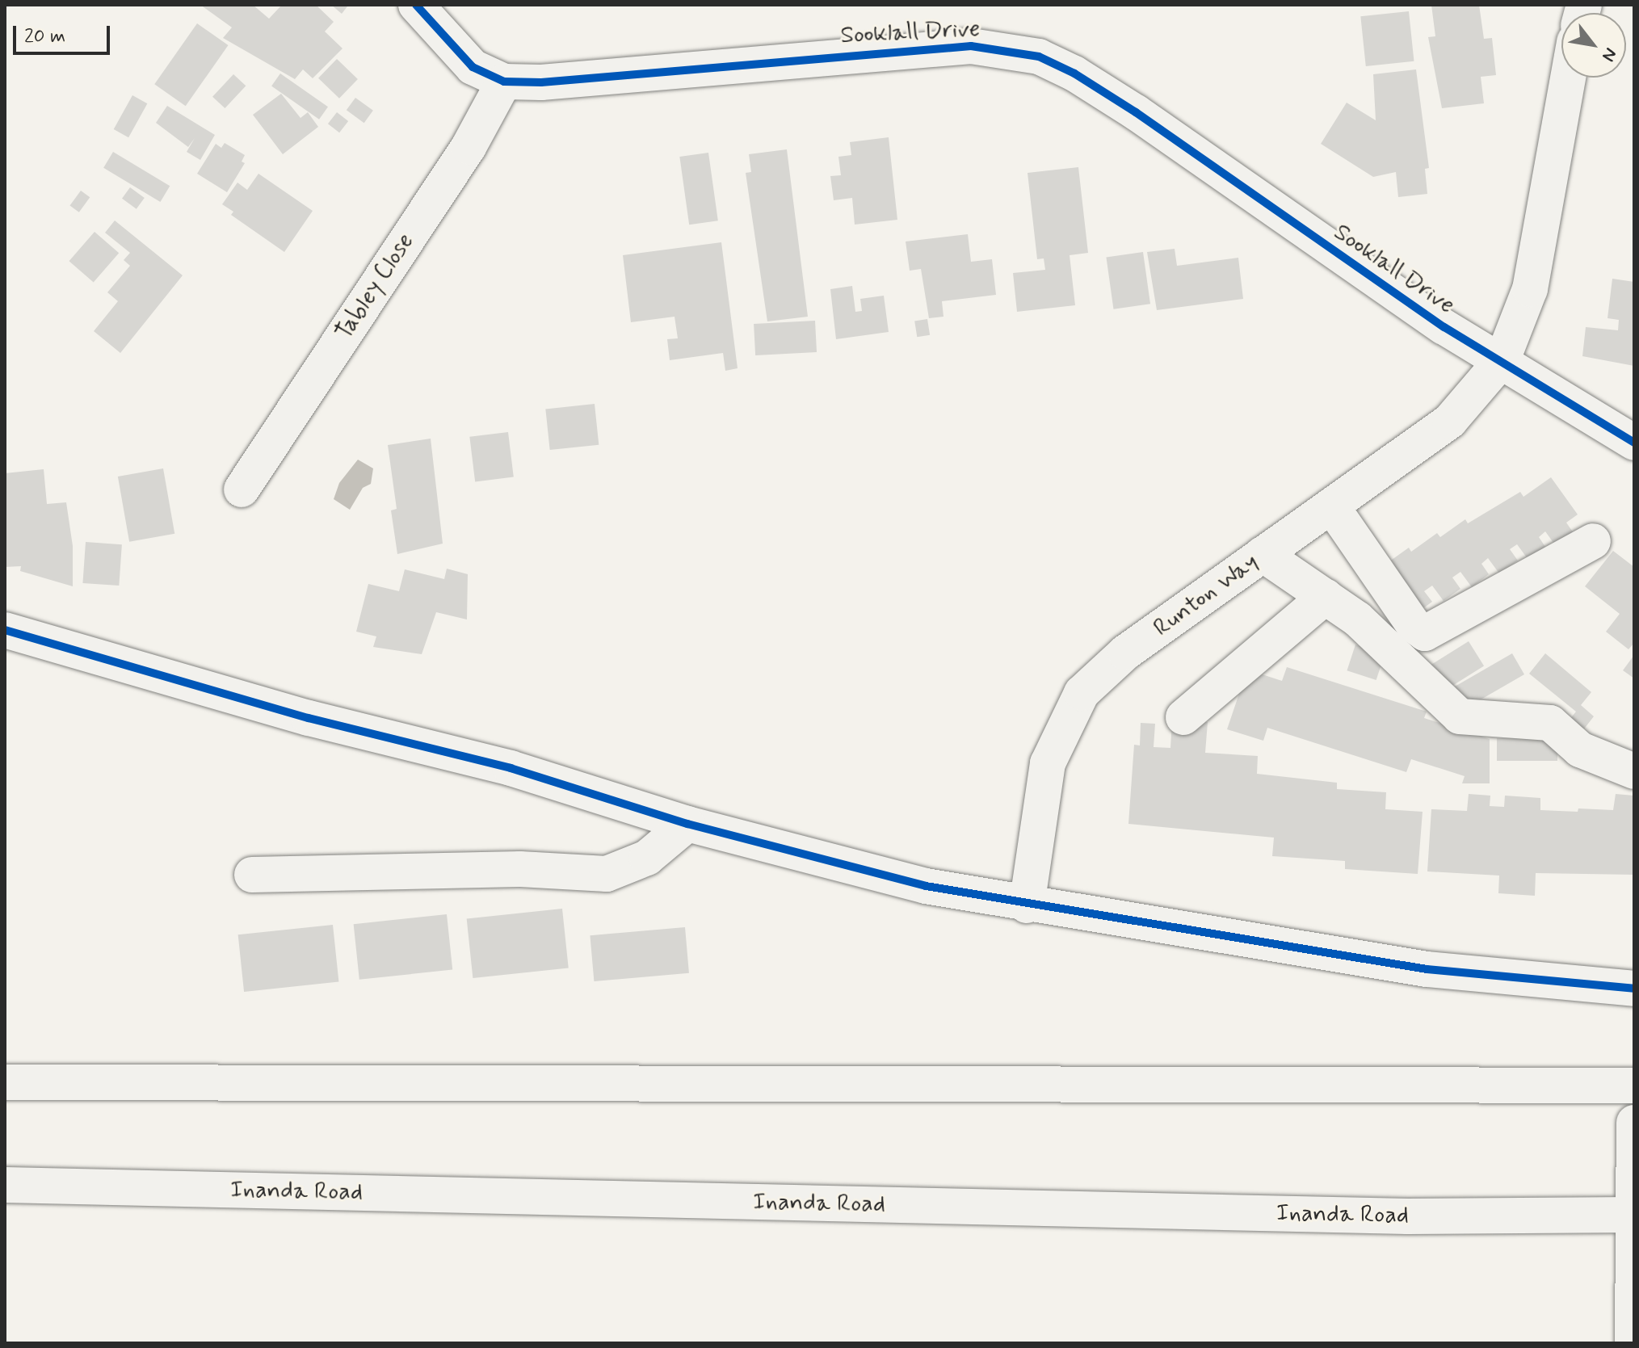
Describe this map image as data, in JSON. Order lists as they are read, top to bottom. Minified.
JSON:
{"streets":{"street":["Sooklall Drive","Tabley Close","Runton Way","Inanda Road"]},"crossings":[["Sooklall Drive","Tabley Close"],["Sooklall Drive","Runton Way"]],"scale_bar":"20 m","north":"bottom right"}
